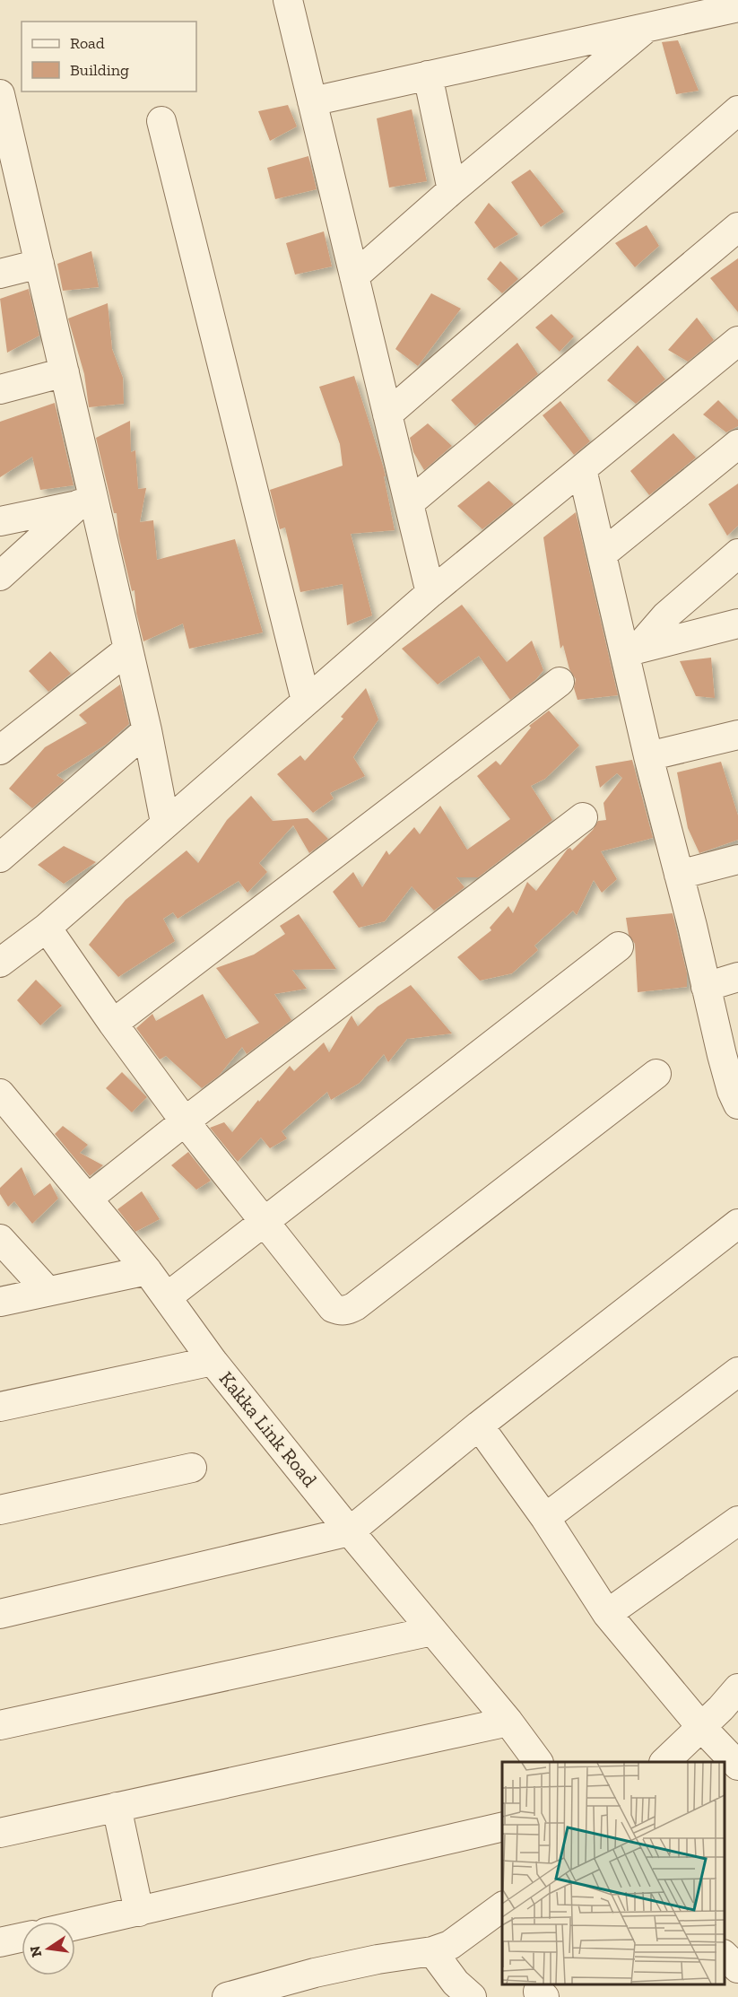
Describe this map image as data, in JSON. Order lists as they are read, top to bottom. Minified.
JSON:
{"streets":{"street":["Kakka Link Road"]},"legend":["Road","Building"],"north":"left"}
